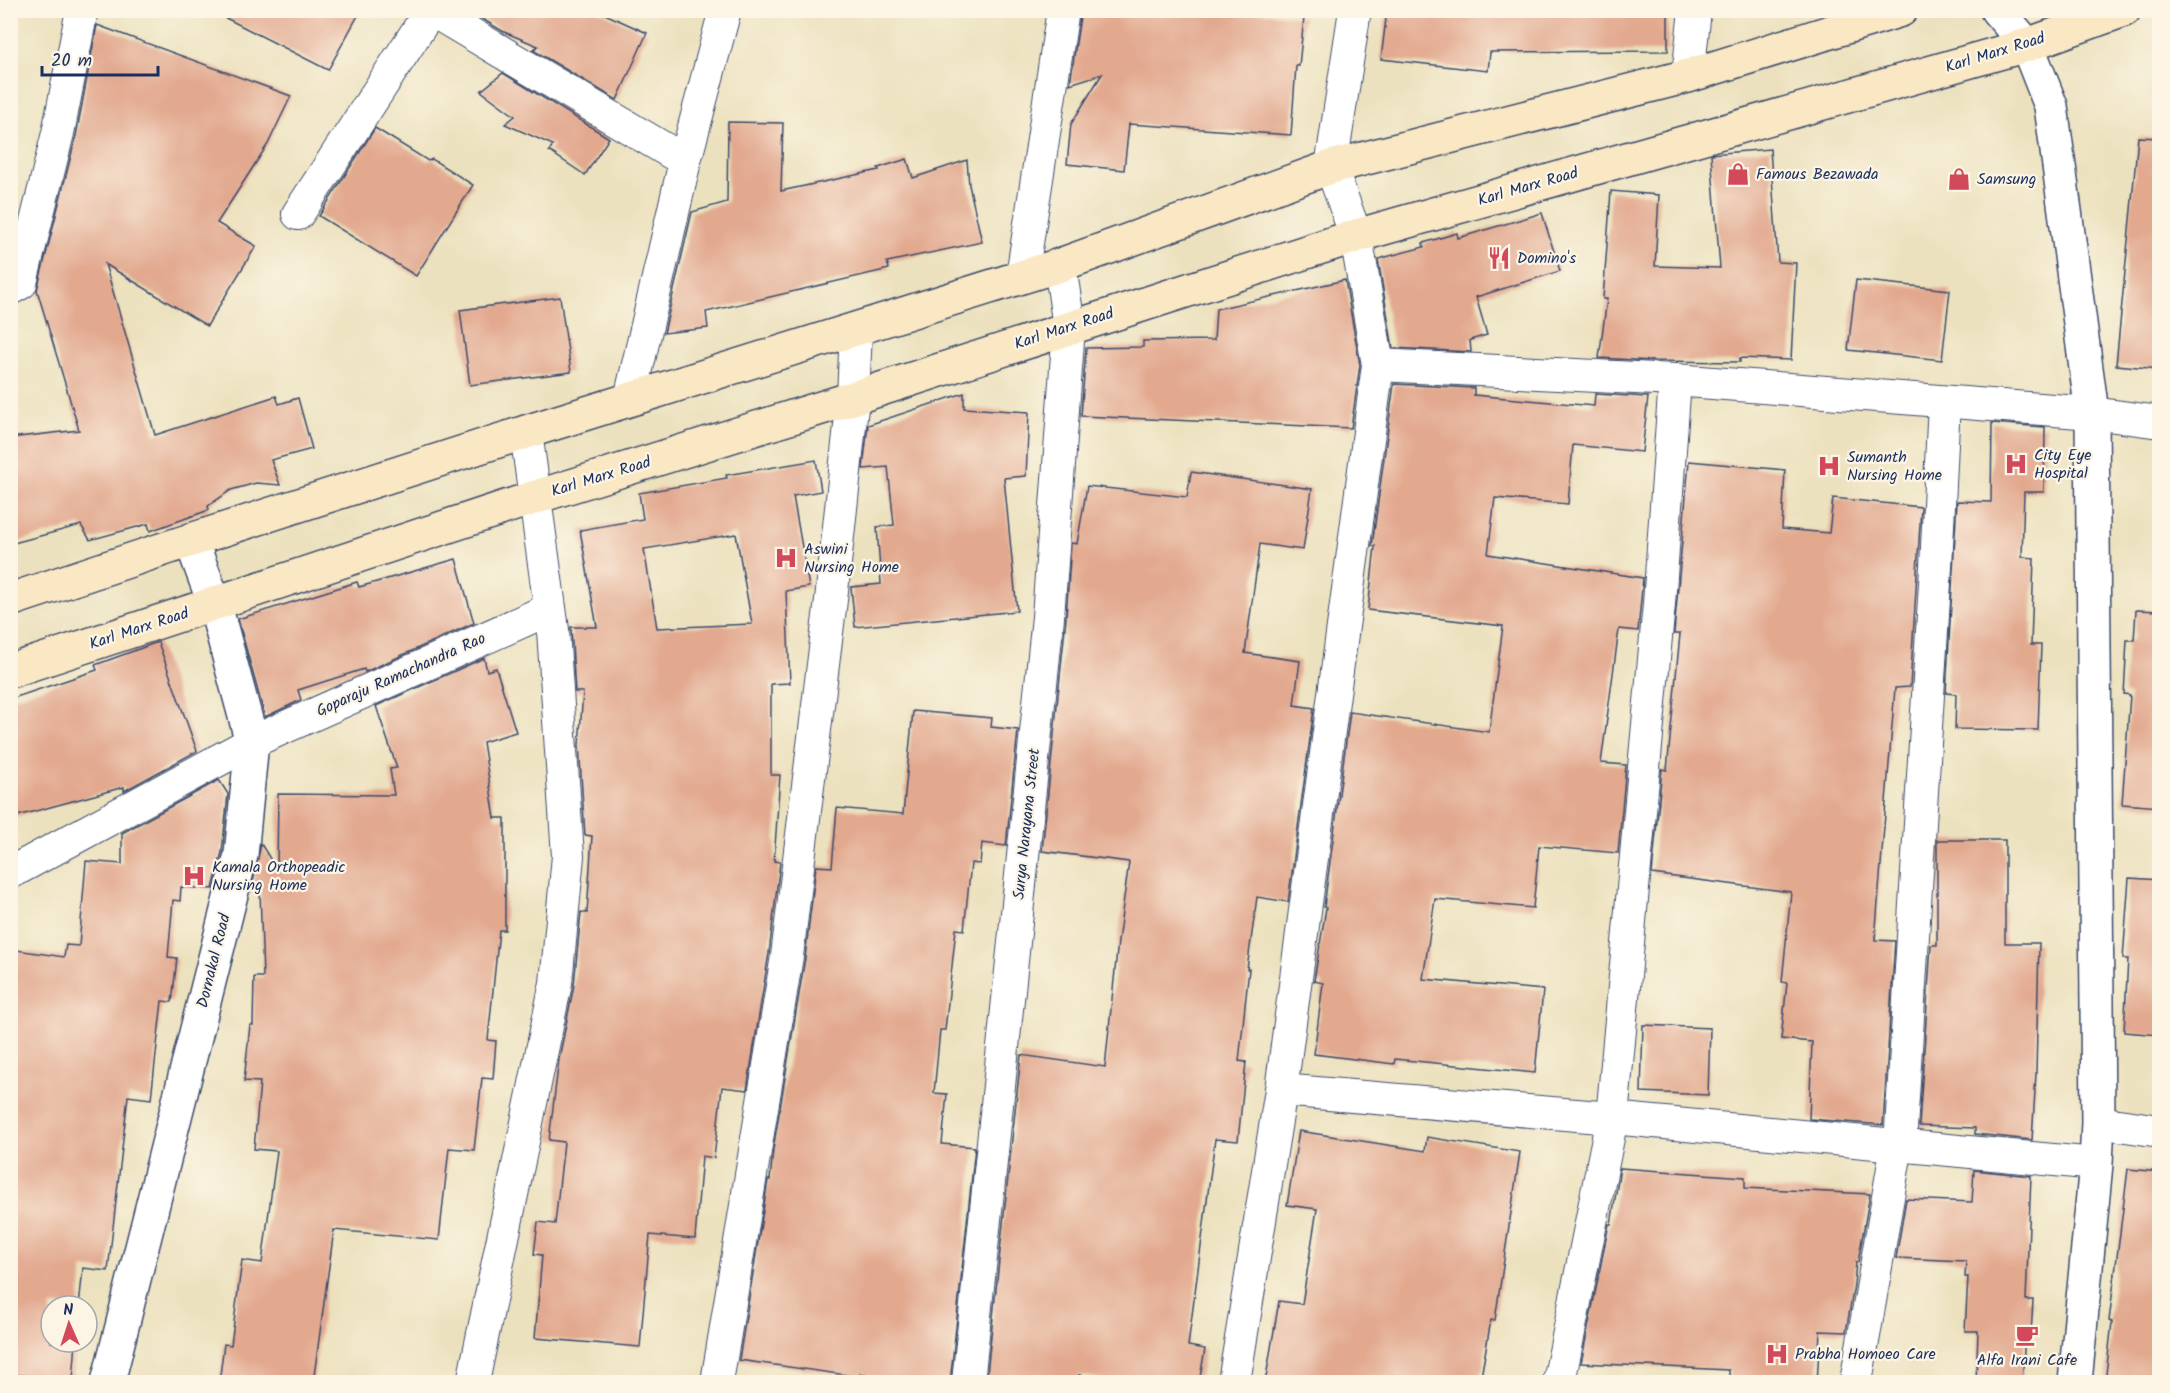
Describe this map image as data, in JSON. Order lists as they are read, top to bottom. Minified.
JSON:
{"streets":{"main road":["Karl Marx Road"],"street":["Goparaju Ramachandra Rao","Surya Narayana Street","Dornakal Road"]},"crossings":[["Karl Marx Road","Surya Narayana Street"],["Karl Marx Road","Dornakal Road"],["Goparaju Ramachandra Rao","Dornakal Road"]],"places":{"shop":["Famous Bezawada","Samsung"],"restaurant":["Domino's"],"hospital":["City Eye Hospital","Sumanth Nursing Home","Aswini Nursing Home","Kamala Orthopeadic Nursing Home","Prabha Homoeo Care"],"cafe":["Alfa Irani Cafe"]},"scale_bar":"20 m","north":"top"}
